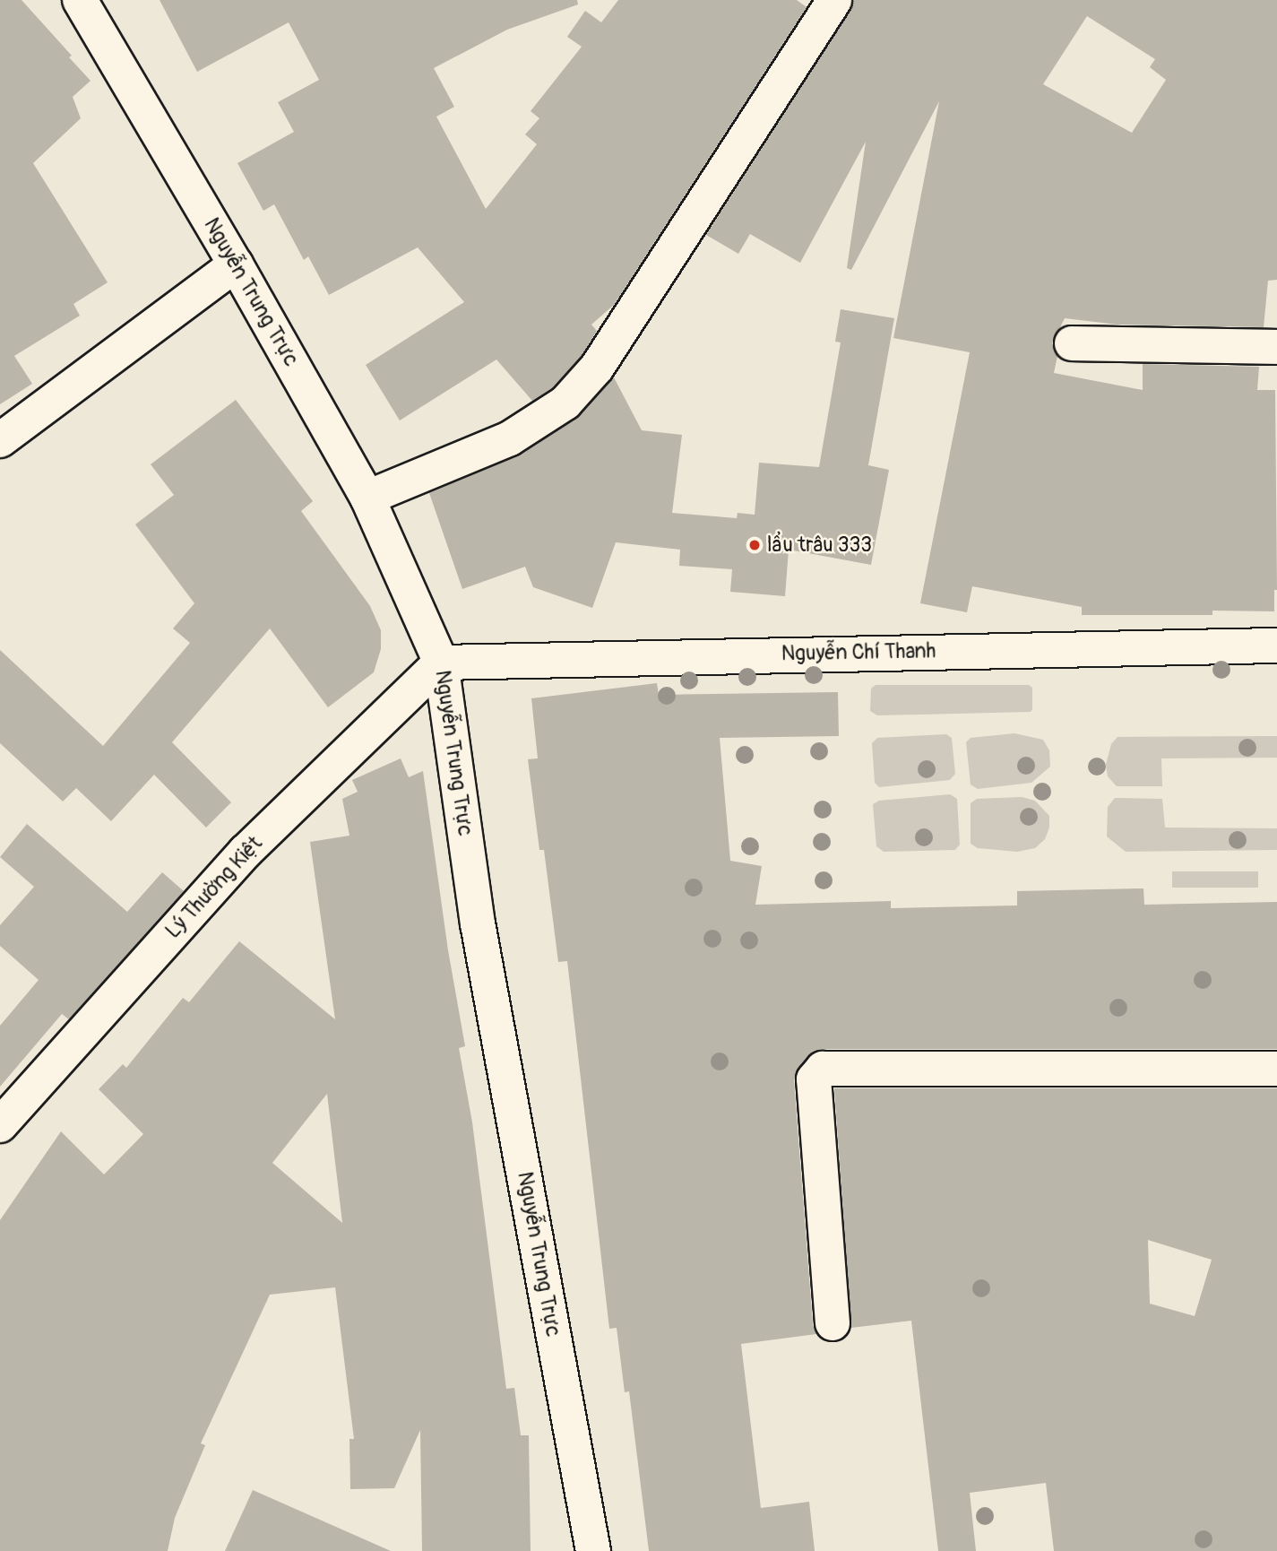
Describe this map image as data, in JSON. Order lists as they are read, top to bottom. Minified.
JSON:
{"streets":{"street":["Nguyễn Trung Trực","Nguyễn Chí Thanh","Lý Thường Kiệt"]},"crossings":[["Nguyễn Trung Trực","Nguyễn Chí Thanh"],["Nguyễn Trung Trực","Lý Thường Kiệt"],["Nguyễn Chí Thanh","Lý Thường Kiệt"]],"places":["lẩu trâu 333"]}
